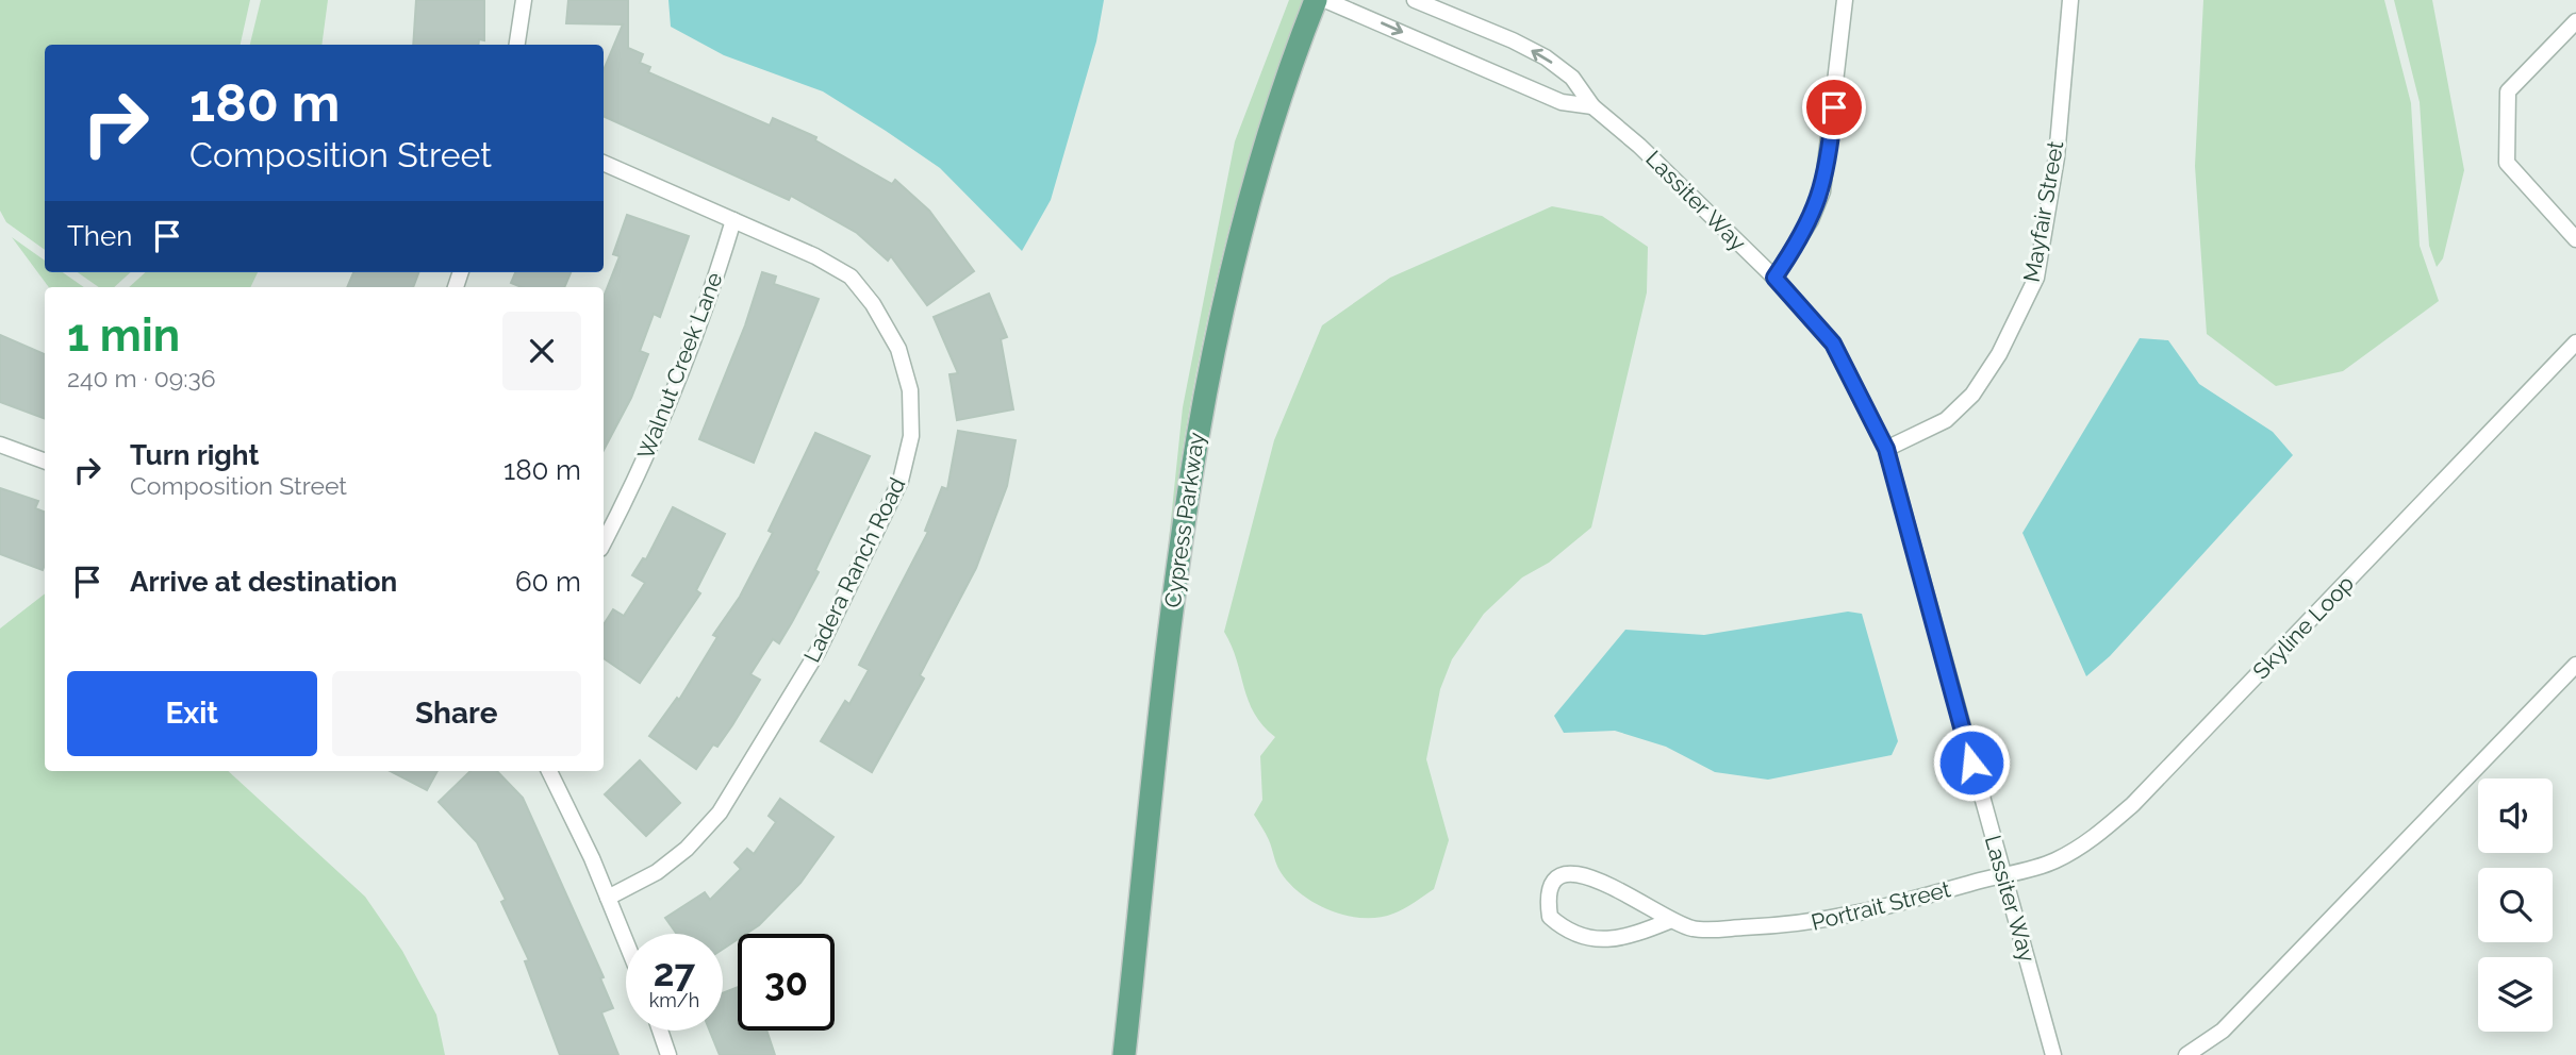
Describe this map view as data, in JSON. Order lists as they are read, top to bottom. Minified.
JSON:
{"streets":{"main road":["Cypress Parkway"],"street":["Lassiter Way","Mayfair Street","Walnut Creek Lane","Ladera Ranch Road","Skyline Loop","Portrait Street"]},"crossings":[["Lassiter Way","Mayfair Street"],["Lassiter Way","Skyline Loop"],["Lassiter Way","Portrait Street"],["Walnut Creek Lane","Ladera Ranch Road"],["Skyline Loop","Portrait Street"]],"page":{"turn":["180 m","Composition Street"],"then":"Then","heading":["1 min","240 m · 09:36"],"list":[{"name":"Turn right","note":"Composition Street","value":"180 m"},{"name":"Arrive at destination","value":"60 m"}],"buttons":["Exit","Share"],"speed":"27 km/h","limit":"30"}}
